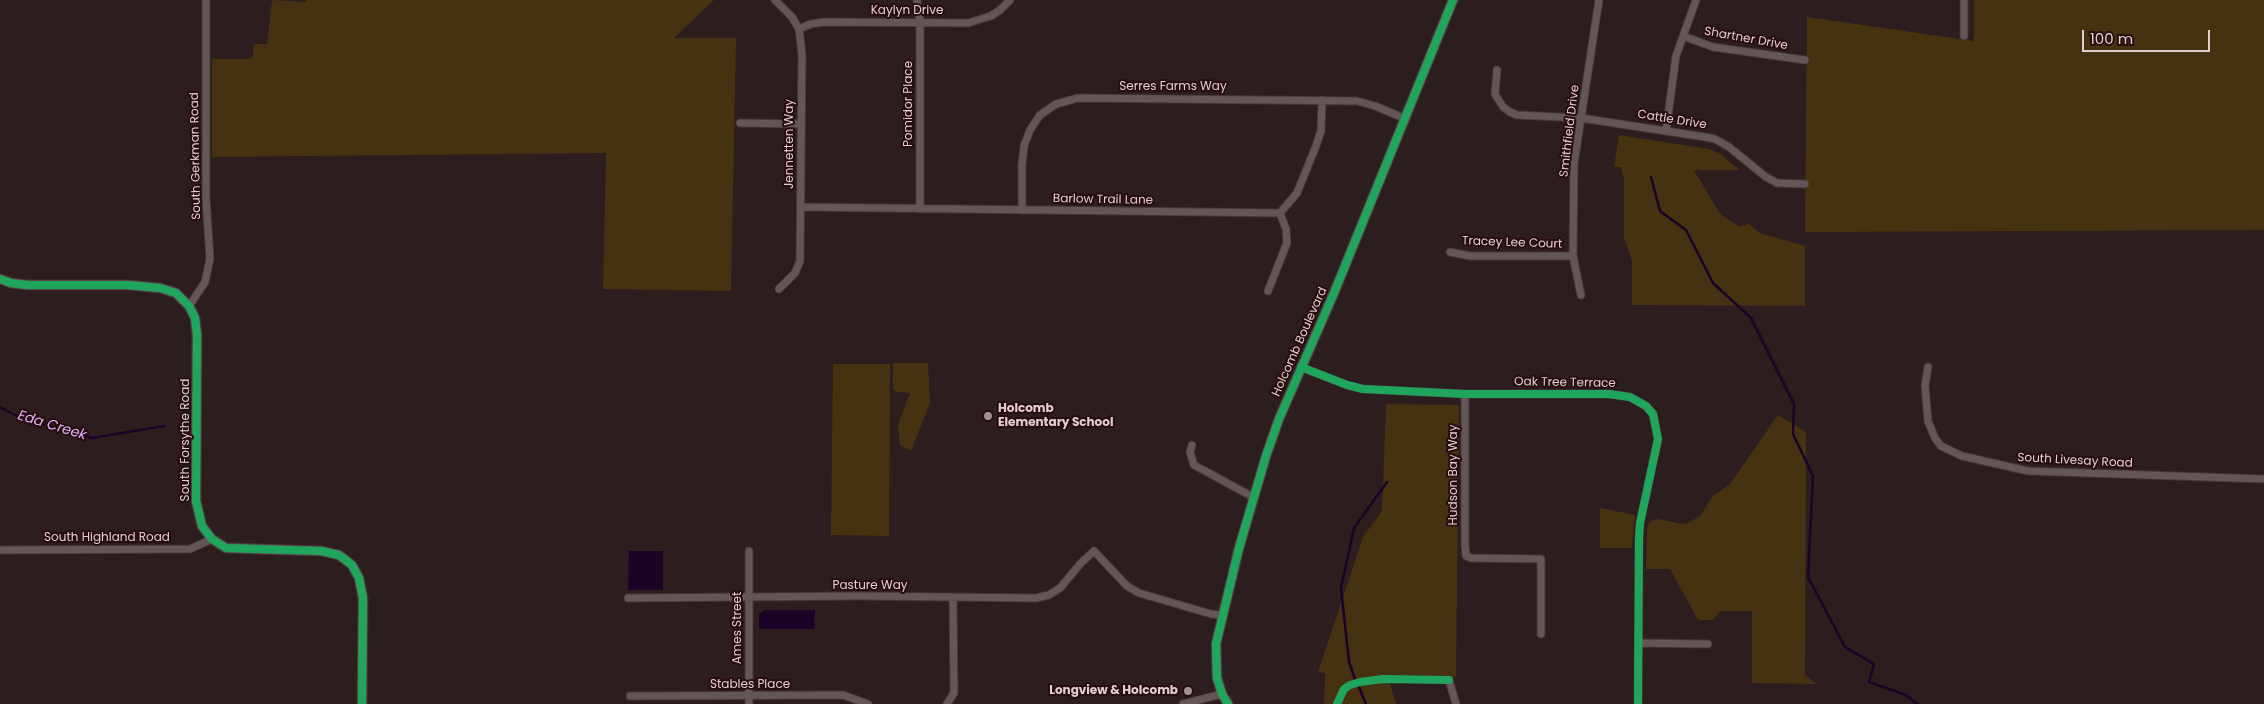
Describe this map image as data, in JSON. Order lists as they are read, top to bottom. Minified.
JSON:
{"streets":{"street":["Kaylyn Drive","Shartner Drive","Serres Farms Way","Pomidor Place","Cattle Drive","Smithfield Drive","Jennetten Way","South Gerkman Road","Barlow Trail Lane","Tracey Lee Court","Holcomb Boulevard","Oak Tree Terrace","South Forsythe Road","South Livesay Road","Hudson Bay Way","South Highland Road","Pasture Way","Ames Street","Stables Place"]},"crossings":[["Kaylyn Drive","Pomidor Place"],["Kaylyn Drive","Jennetten Way"],["Serres Farms Way","Barlow Trail Lane"],["Serres Farms Way","Holcomb Boulevard"],["Pomidor Place","Barlow Trail Lane"],["Cattle Drive","Smithfield Drive"],["Smithfield Drive","Tracey Lee Court"],["Jennetten Way","Barlow Trail Lane"],["South Gerkman Road","South Forsythe Road"],["Holcomb Boulevard","Oak Tree Terrace"],["Holcomb Boulevard","Pasture Way"],["Oak Tree Terrace","Hudson Bay Way"],["South Forsythe Road","South Highland Road"],["Pasture Way","Ames Street"],["Ames Street","Stables Place"]],"water":["Eda Creek"],"places":["Holcomb Elementary School","Longview & Holcomb"],"scale_bar":"100 m"}
